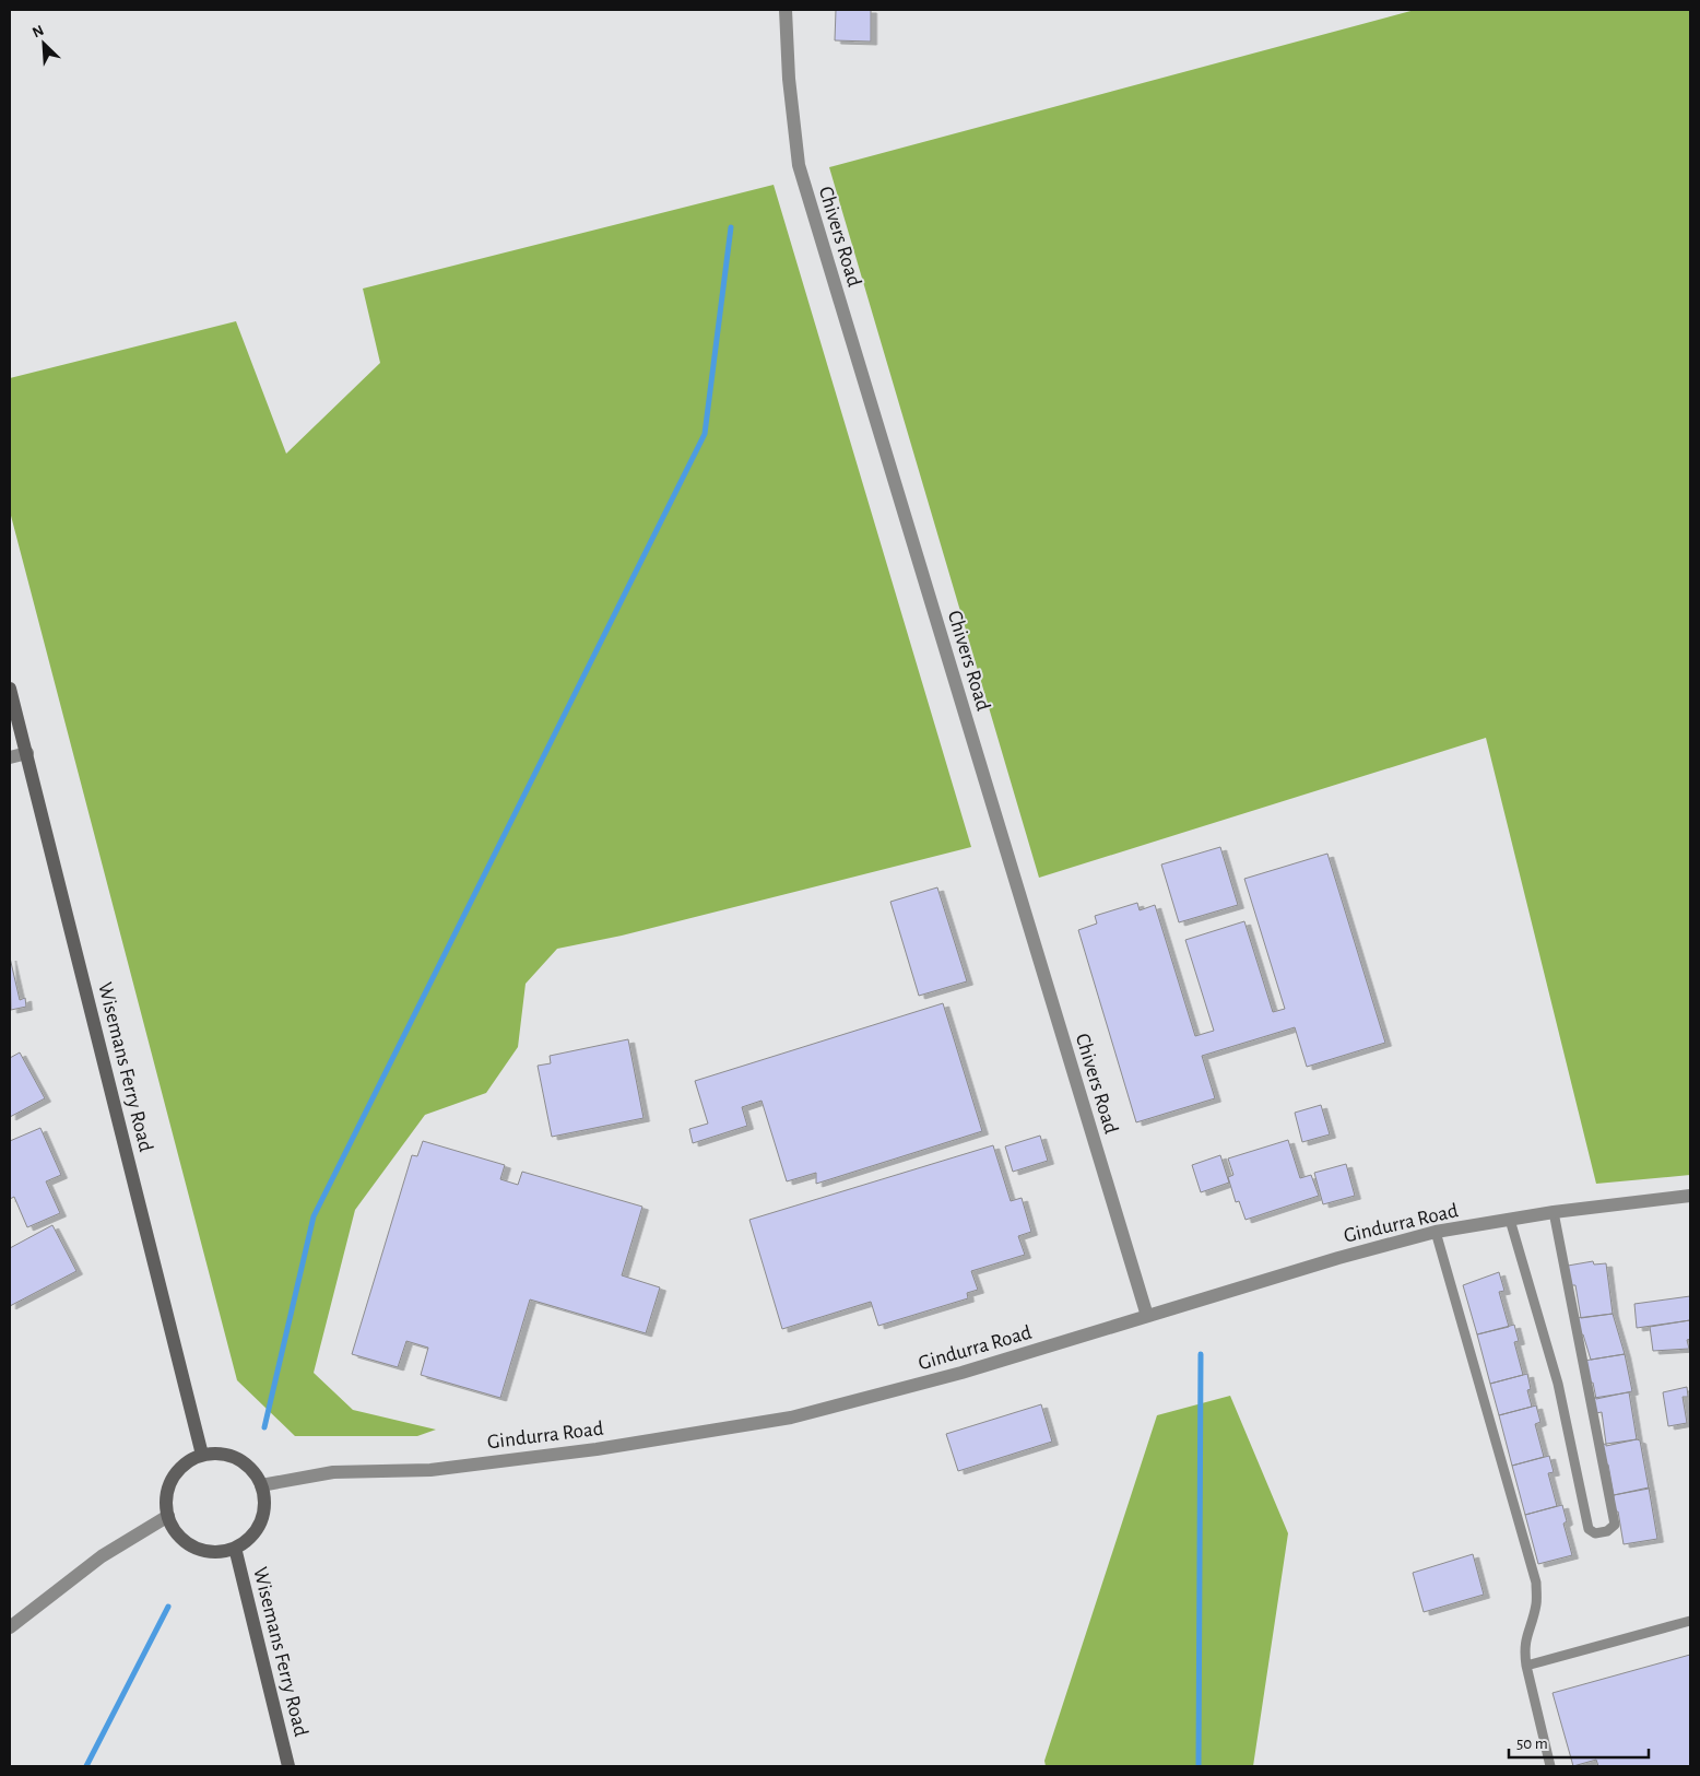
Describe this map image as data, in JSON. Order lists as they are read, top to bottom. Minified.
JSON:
{"streets":{"main road":["Wisemans Ferry Road"],"street":["Chivers Road","Gindurra Road"]},"crossings":[["Chivers Road","Gindurra Road"],["Wisemans Ferry Road","Gindurra Road"]],"scale_bar":"50 m","north":"top left"}
